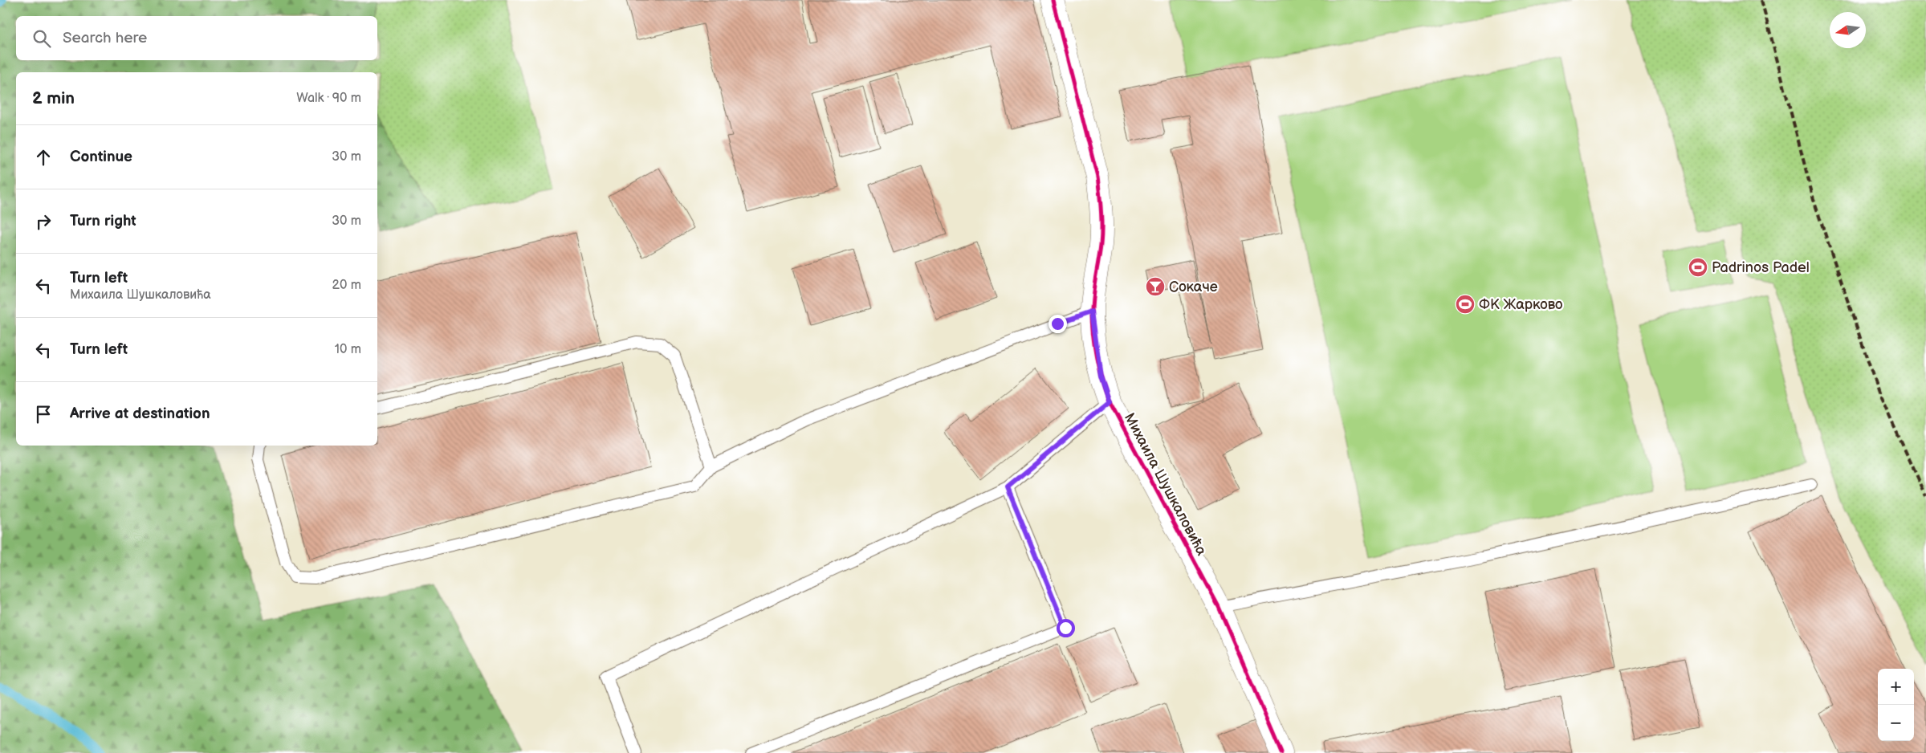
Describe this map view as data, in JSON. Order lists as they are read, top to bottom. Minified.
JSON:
{"streets":{"street":["Михаила Шушкаловића"]},"places":{"sports":["Padrinos Padel","ФК Жарково"],"bar":["Сокаче"]},"north":"left","page":{"search":"Search here","heading":["2 min","Walk · 90 m"],"list":[["Continue","30 m"],["Turn right","30 m"],["Turn left","Михаила Шушкаловића","20 m"],["Turn left","10 m"],"Arrive at destination"],"map_buttons":["+","−"]}}
